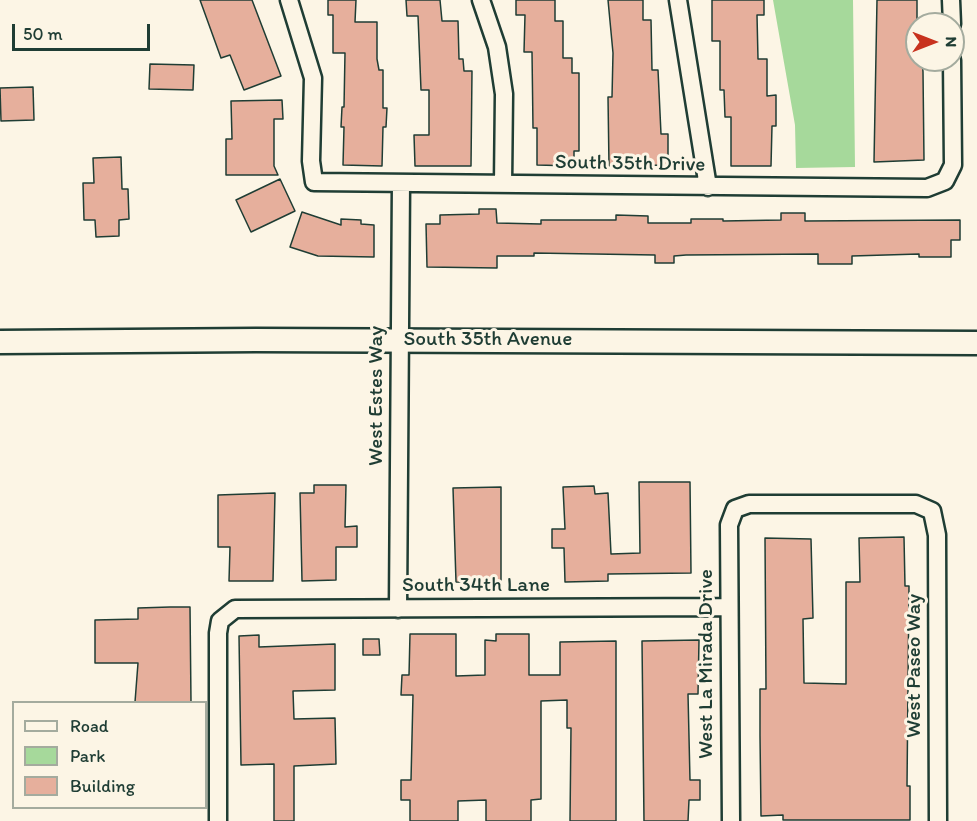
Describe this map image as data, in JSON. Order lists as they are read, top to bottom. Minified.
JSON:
{"streets":{"street":["South 35th Drive","South 35th Avenue","West Estes Way","South 34th Lane","West La Mirada Drive","West Paseo Way"]},"crossings":[["South 35th Drive","West Estes Way"],["South 35th Avenue","West Estes Way"],["West Estes Way","South 34th Lane"],["South 34th Lane","West La Mirada Drive"],["West La Mirada Drive","West Paseo Way"]],"legend":["Road","Park","Building"],"scale_bar":"50 m","north":"right"}
